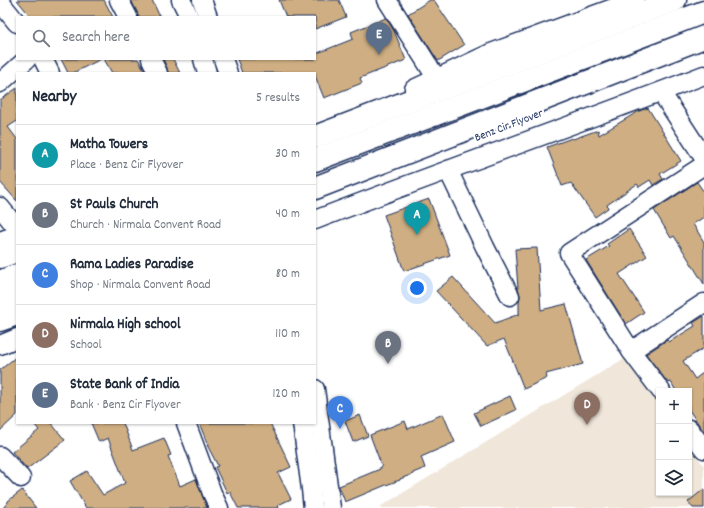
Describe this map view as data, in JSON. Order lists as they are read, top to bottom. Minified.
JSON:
{"streets":{"main road":["Benz Cir Flyover"]},"page":{"search":"Search here","pins":["E","A","B","D","C"],"heading":["Nearby","5 results"],"list":[{"mark":"A","name":"Matha Towers","note":"Place · Benz Cir Flyover","value":"30 m"},{"mark":"B","name":"St Pauls Church","note":"Church · Nirmala Convent Road","value":"40 m"},{"mark":"C","name":"Rama Ladies Paradise","note":"Shop · Nirmala Convent Road","value":"80 m"},{"mark":"D","name":"Nirmala High school","note":"School","value":"110 m"},{"mark":"E","name":"State Bank of India","note":"Bank · Benz Cir Flyover","value":"120 m"}],"map_buttons":["+","−"]}}
